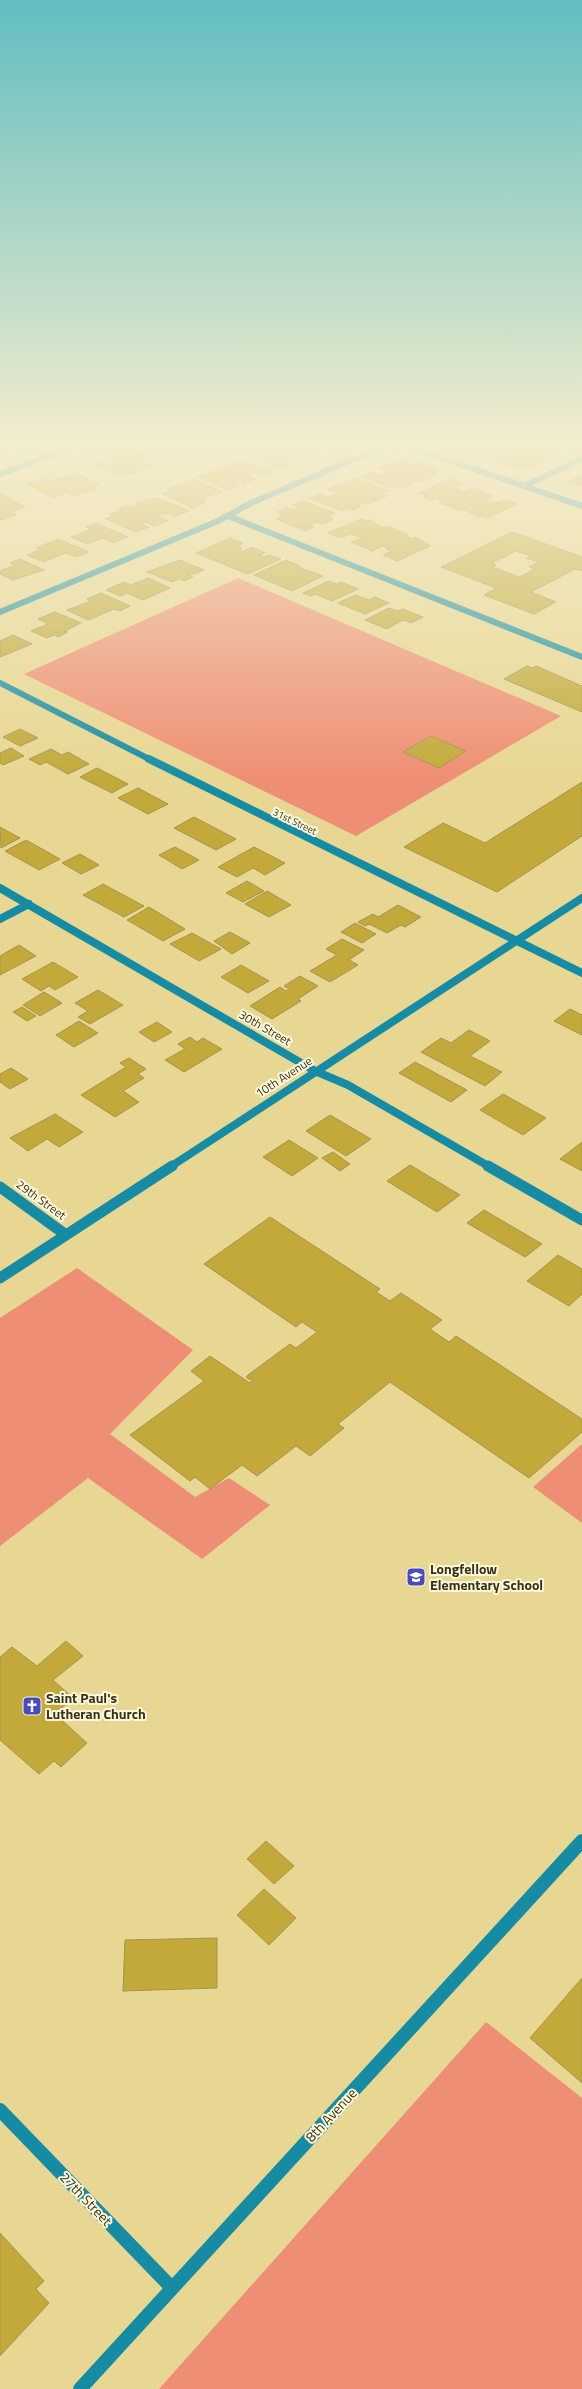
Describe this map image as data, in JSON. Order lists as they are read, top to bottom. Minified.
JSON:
{"streets":{"street":["31st Street","30th Street","10th Avenue","29th Street","8th Avenue","27th Street"]},"crossings":[["31st Street","10th Avenue"],["30th Street","10th Avenue"],["10th Avenue","29th Street"],["8th Avenue","27th Street"]],"places":{"school or university":["Longfellow Elementary School"],"church":["Saint Paul's Lutheran Church"]}}
